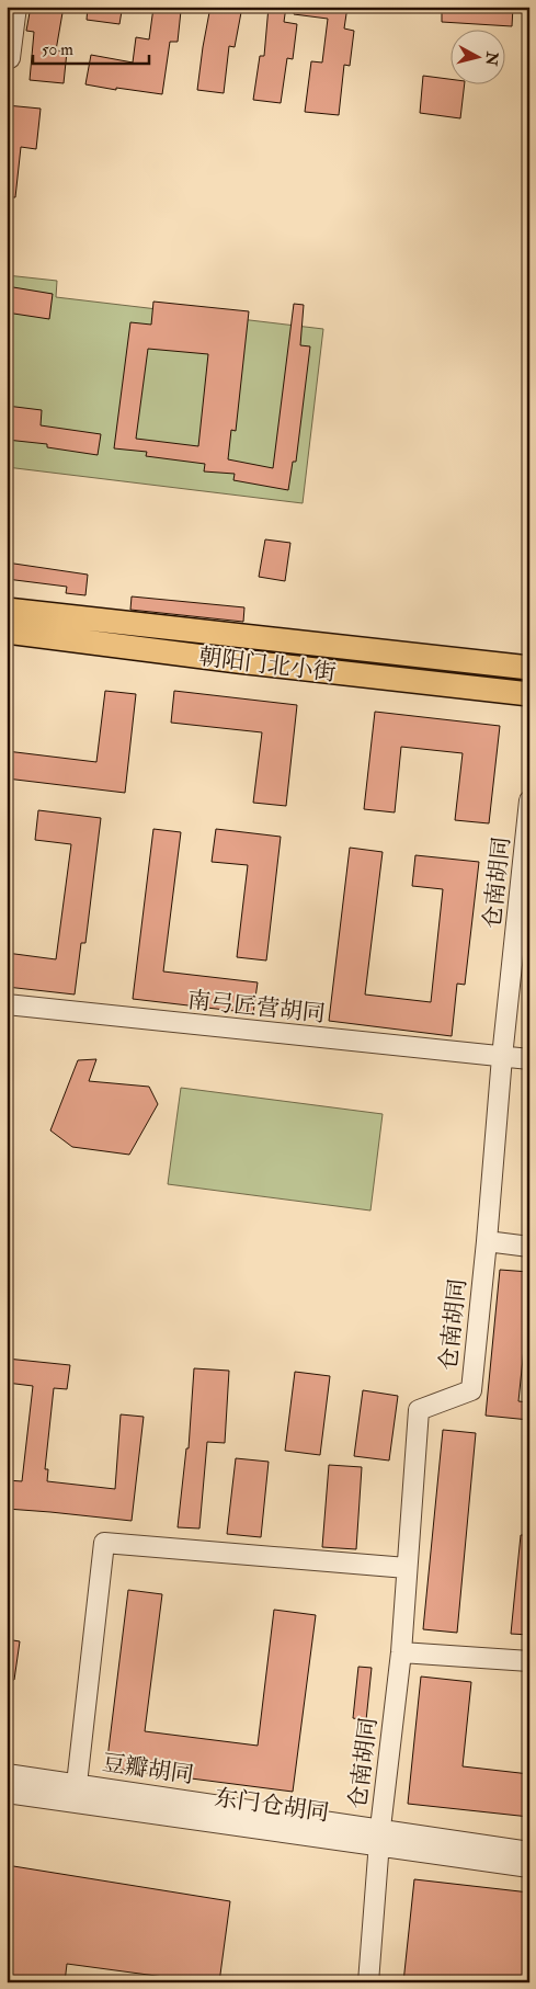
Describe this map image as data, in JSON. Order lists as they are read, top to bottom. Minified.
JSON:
{"streets":{"main road":["朝阳门北小街"],"street":["仓南胡同","南弓匠营胡同","豆瓣胡同","东门仓胡同"]},"crossings":[["仓南胡同","南弓匠营胡同"],["仓南胡同","豆瓣胡同"],["仓南胡同","东门仓胡同"],["豆瓣胡同","东门仓胡同"]],"scale_bar":"50 m","north":"right"}
